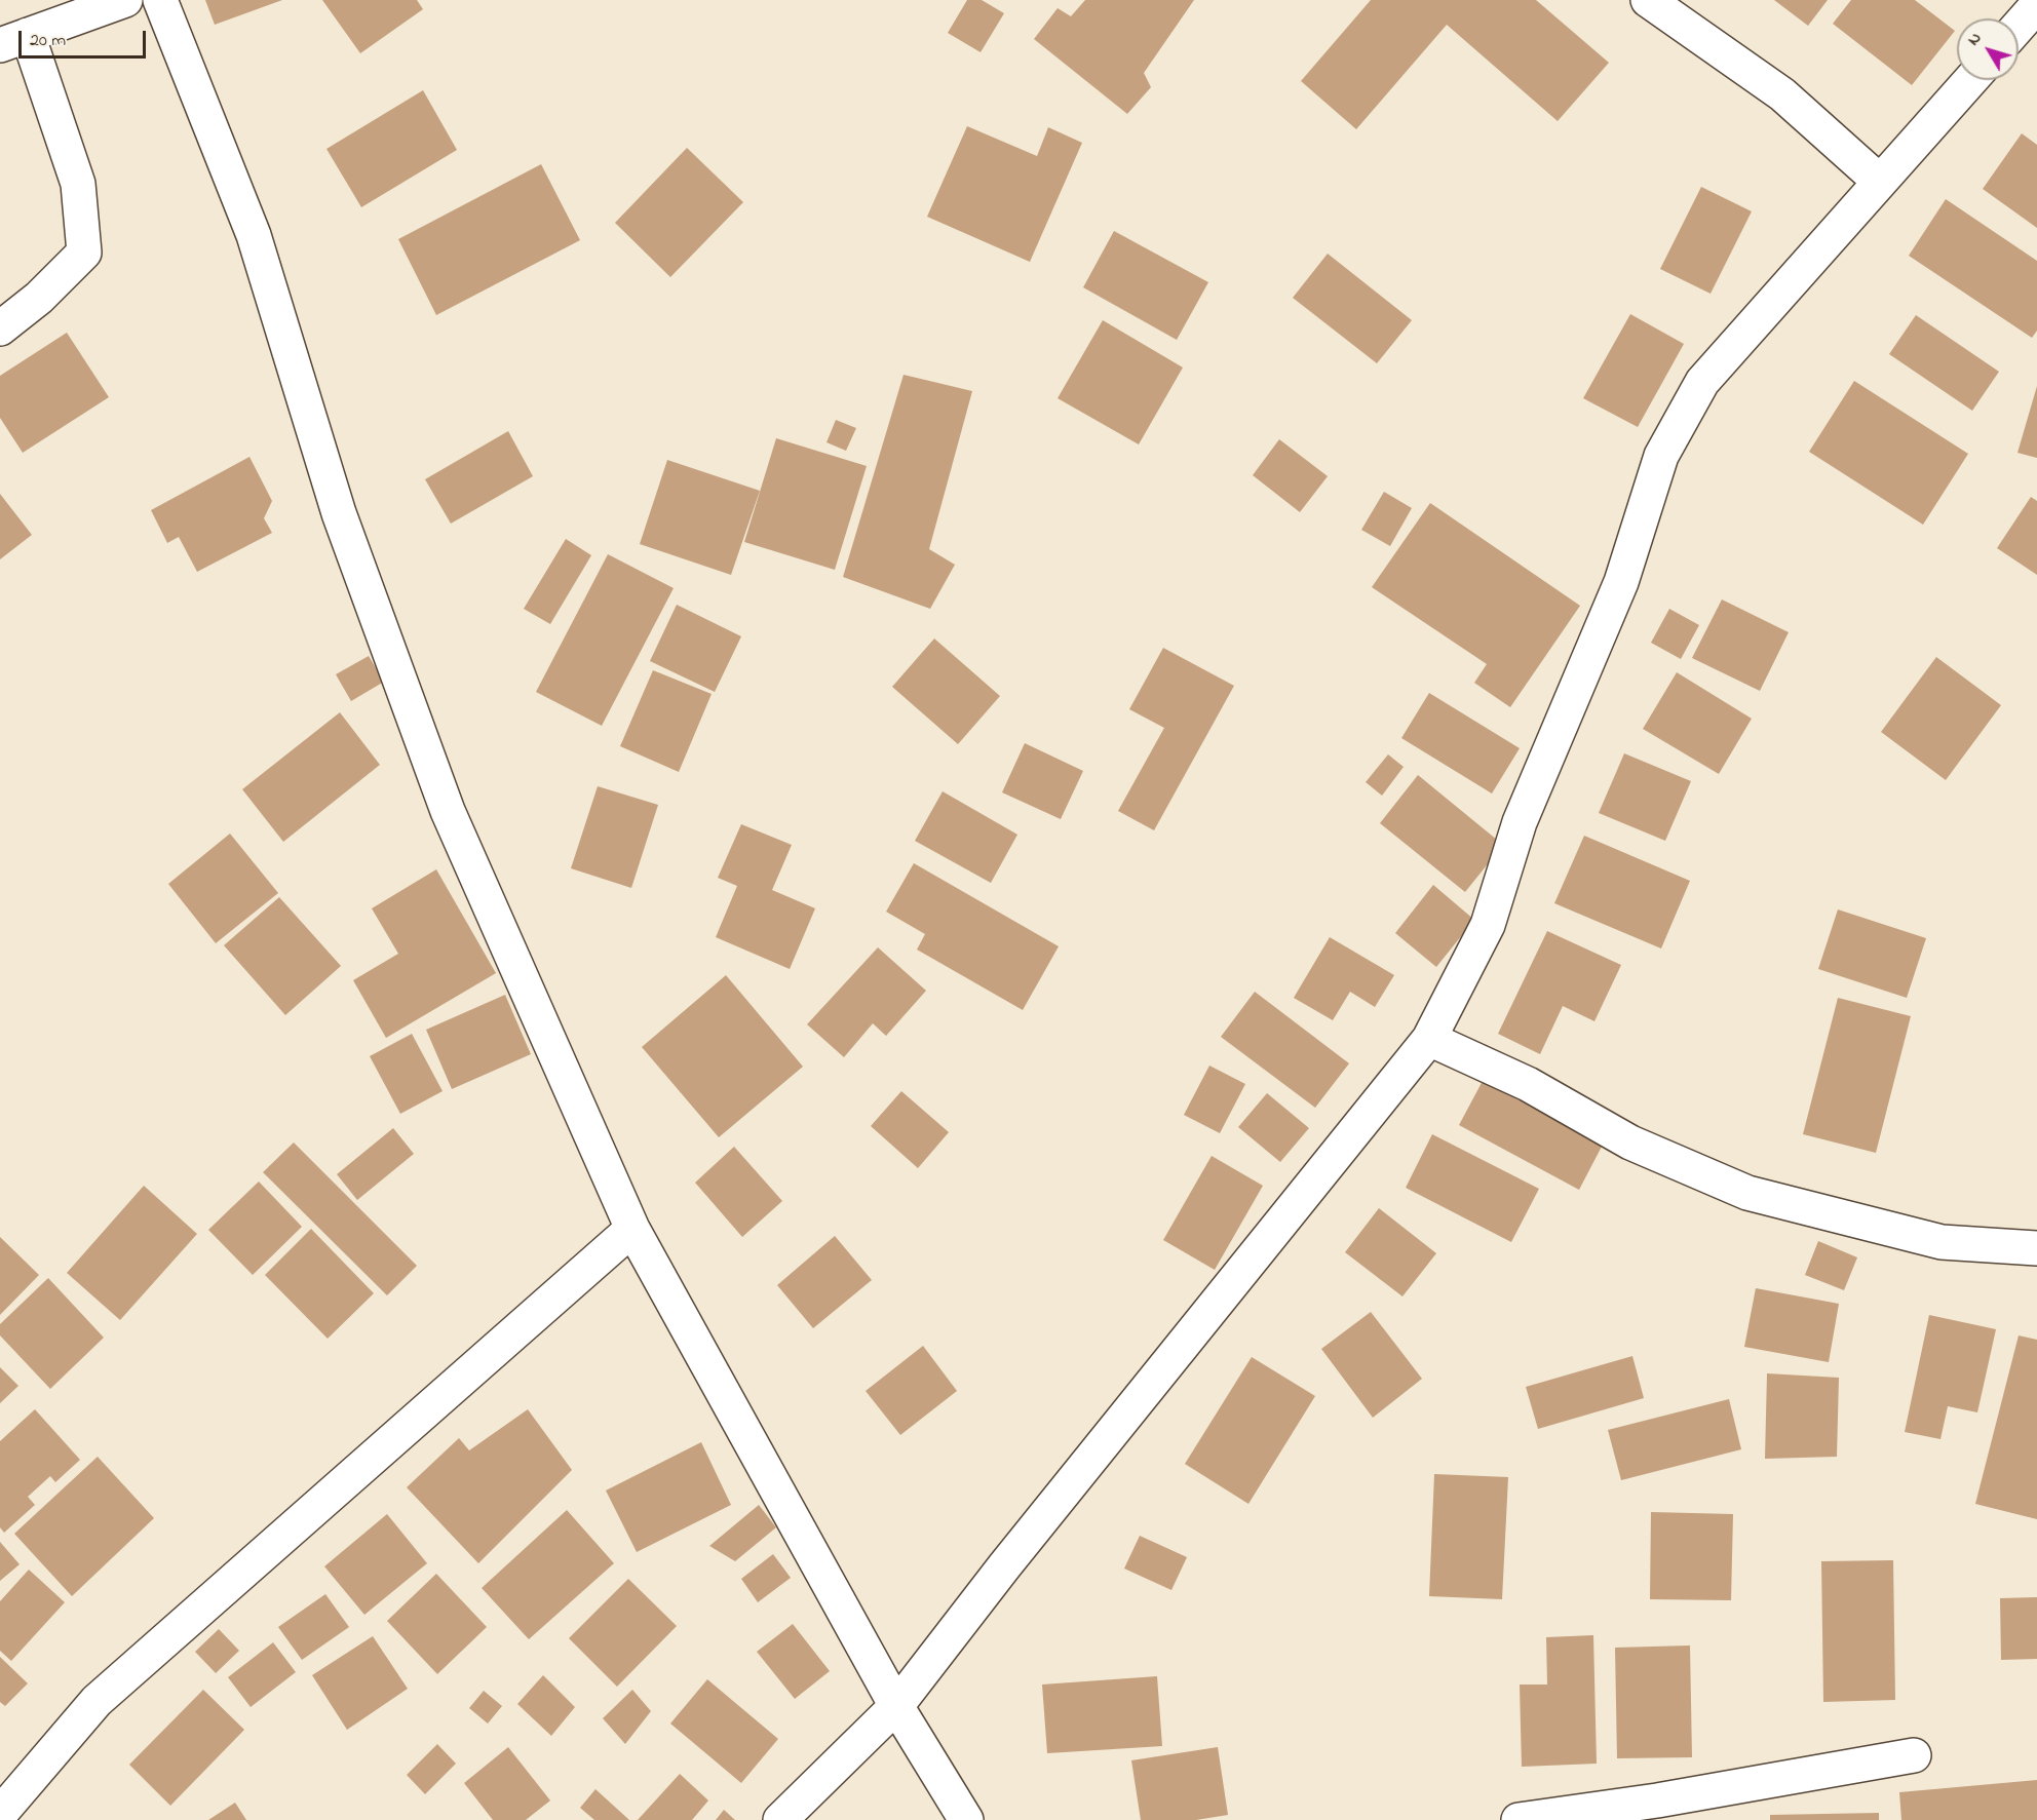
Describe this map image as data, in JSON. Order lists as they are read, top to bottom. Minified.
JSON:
{"scale_bar":"20 m","north":"top left"}
